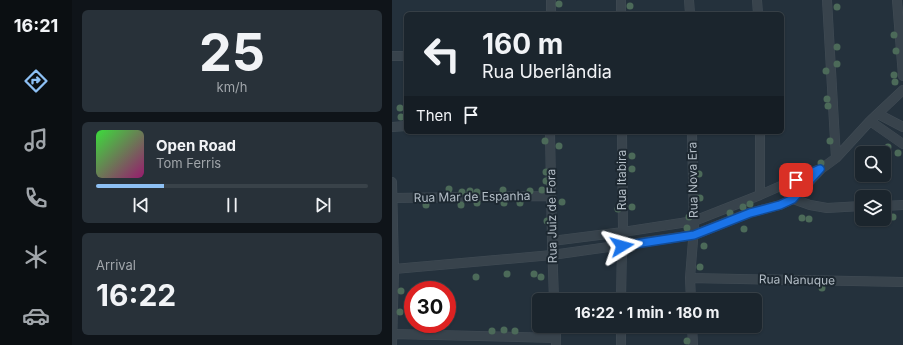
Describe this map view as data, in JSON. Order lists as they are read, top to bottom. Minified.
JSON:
{"streets":{"street":["Rua Itabira","Rua Nova Era","Rua Mar de Espanha","Rua Juiz de Fora","Rua Nanuque"]},"crossings":[["Rua Nova Era","Rua Nanuque"],["Rua Mar de Espanha","Rua Juiz de Fora"]],"page":{"tabs":"16:21","tile":[["25","km/h"],["Arrival","16:22"]],"turn":["160 m","Rua Uberlândia"],"then":"Then","song":["Open Road","Tom Ferris"],"limit":"30","trip":"16:22 · 1 min · 180 m"}}
